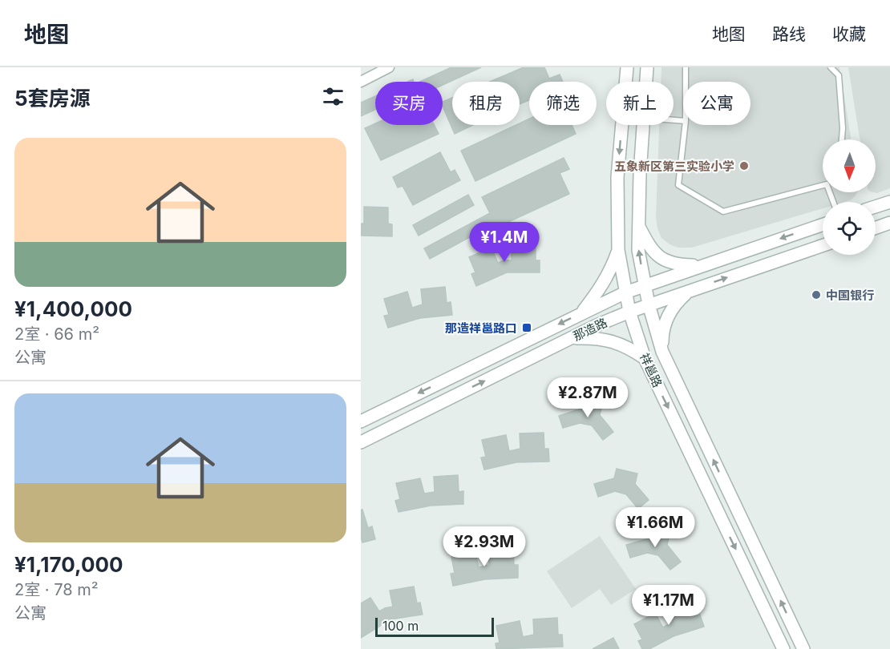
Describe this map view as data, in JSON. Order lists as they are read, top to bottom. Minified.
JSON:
{"streets":{"street":["那造路","祥邕路"]},"crossings":[["那造路","祥邕路"]],"places":{"other":["五象新区第三实验小学","中国银行"],"transit":["那造祥邕路口"]},"scale_bar":"100 m","north":"bottom","page":{"header":"地图","nav":["地图","路线","收藏"],"heading":"5套房源","chip":["买房","租房","筛选","新上","公寓"],"list":[{"name":"¥1,400,000","note":"2室 · 66 m² · 公寓"},{"name":"¥1,170,000","note":"2室 · 78 m² · 公寓"}],"price":["¥1.4M","¥2.87M","¥1.66M","¥2.93M","¥1.17M"],"scale":"100 m"}}
